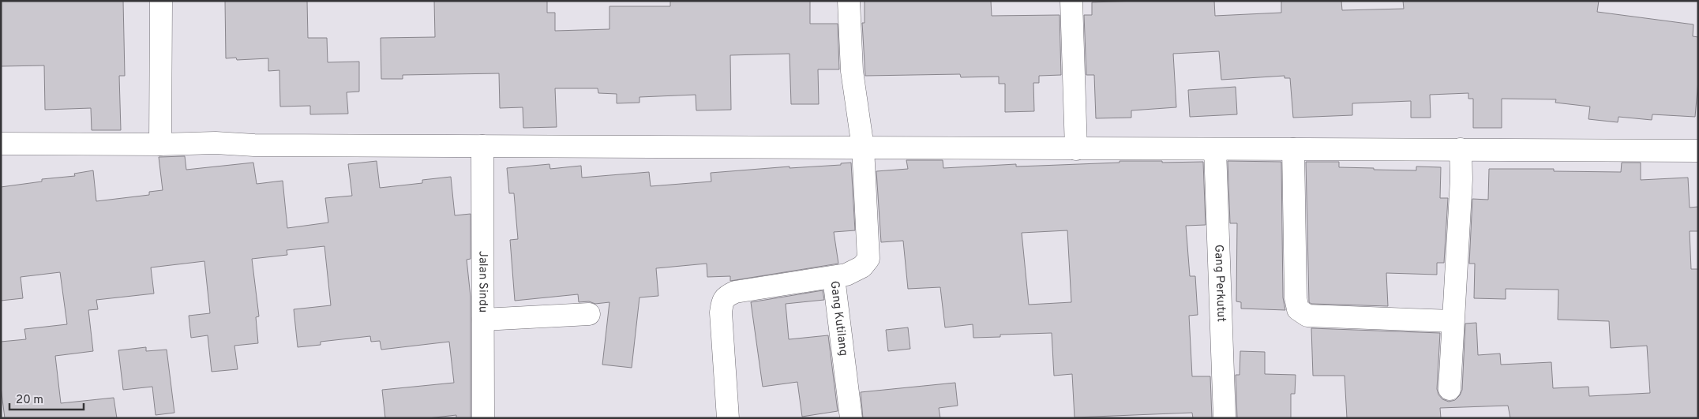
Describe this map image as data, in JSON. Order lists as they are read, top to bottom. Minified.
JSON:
{"streets":{"street":["Jalan Sindu","Gang Perkutut","Gang Kutilang"]},"scale_bar":"20 m"}
